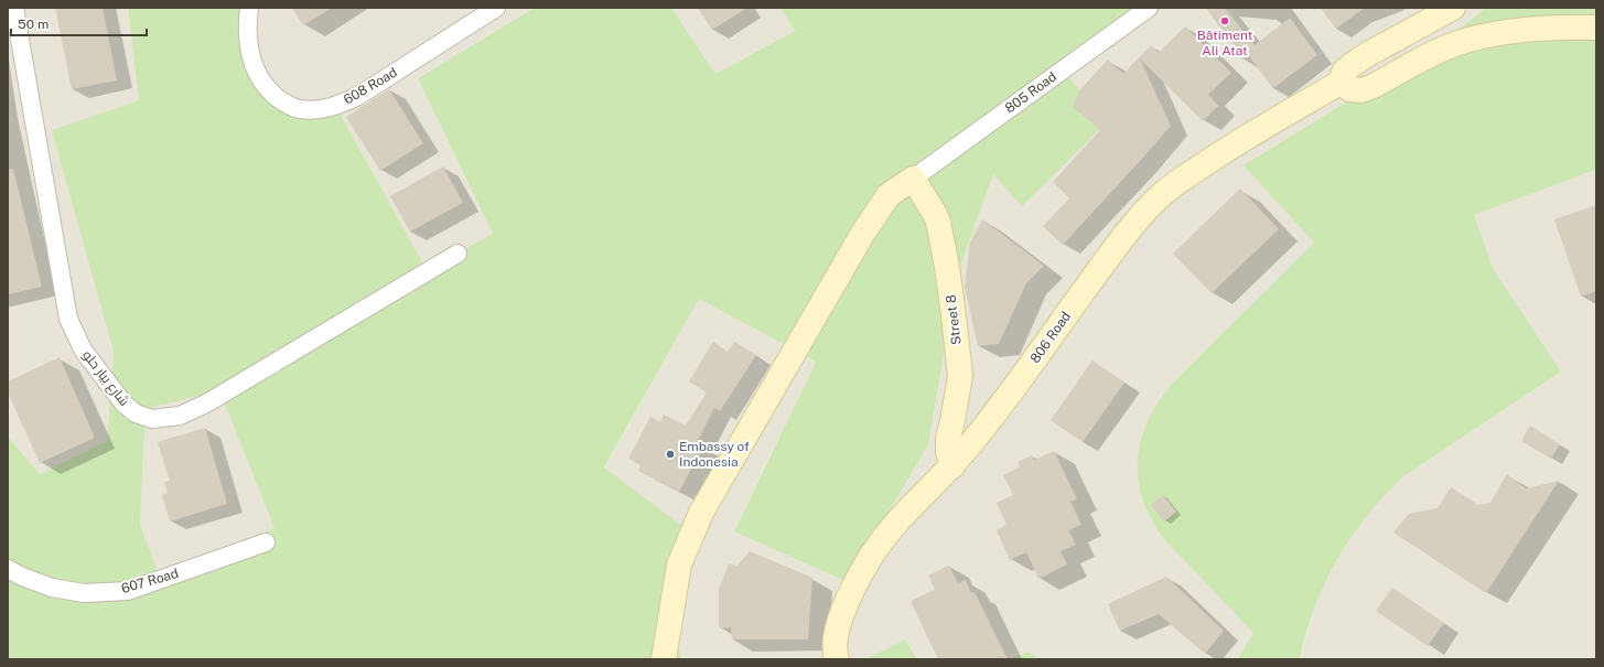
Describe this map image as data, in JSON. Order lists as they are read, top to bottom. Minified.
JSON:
{"streets":{"street":["608 Road","805 Road","Street 8","806 Road","شارع بيار حلو","607 Road"]},"crossings":[["805 Road","Street 8"],["Street 8","806 Road"]],"places":["Bâtiment Ali Atat","Embassy of Indonesia"],"scale_bar":"50 m"}
